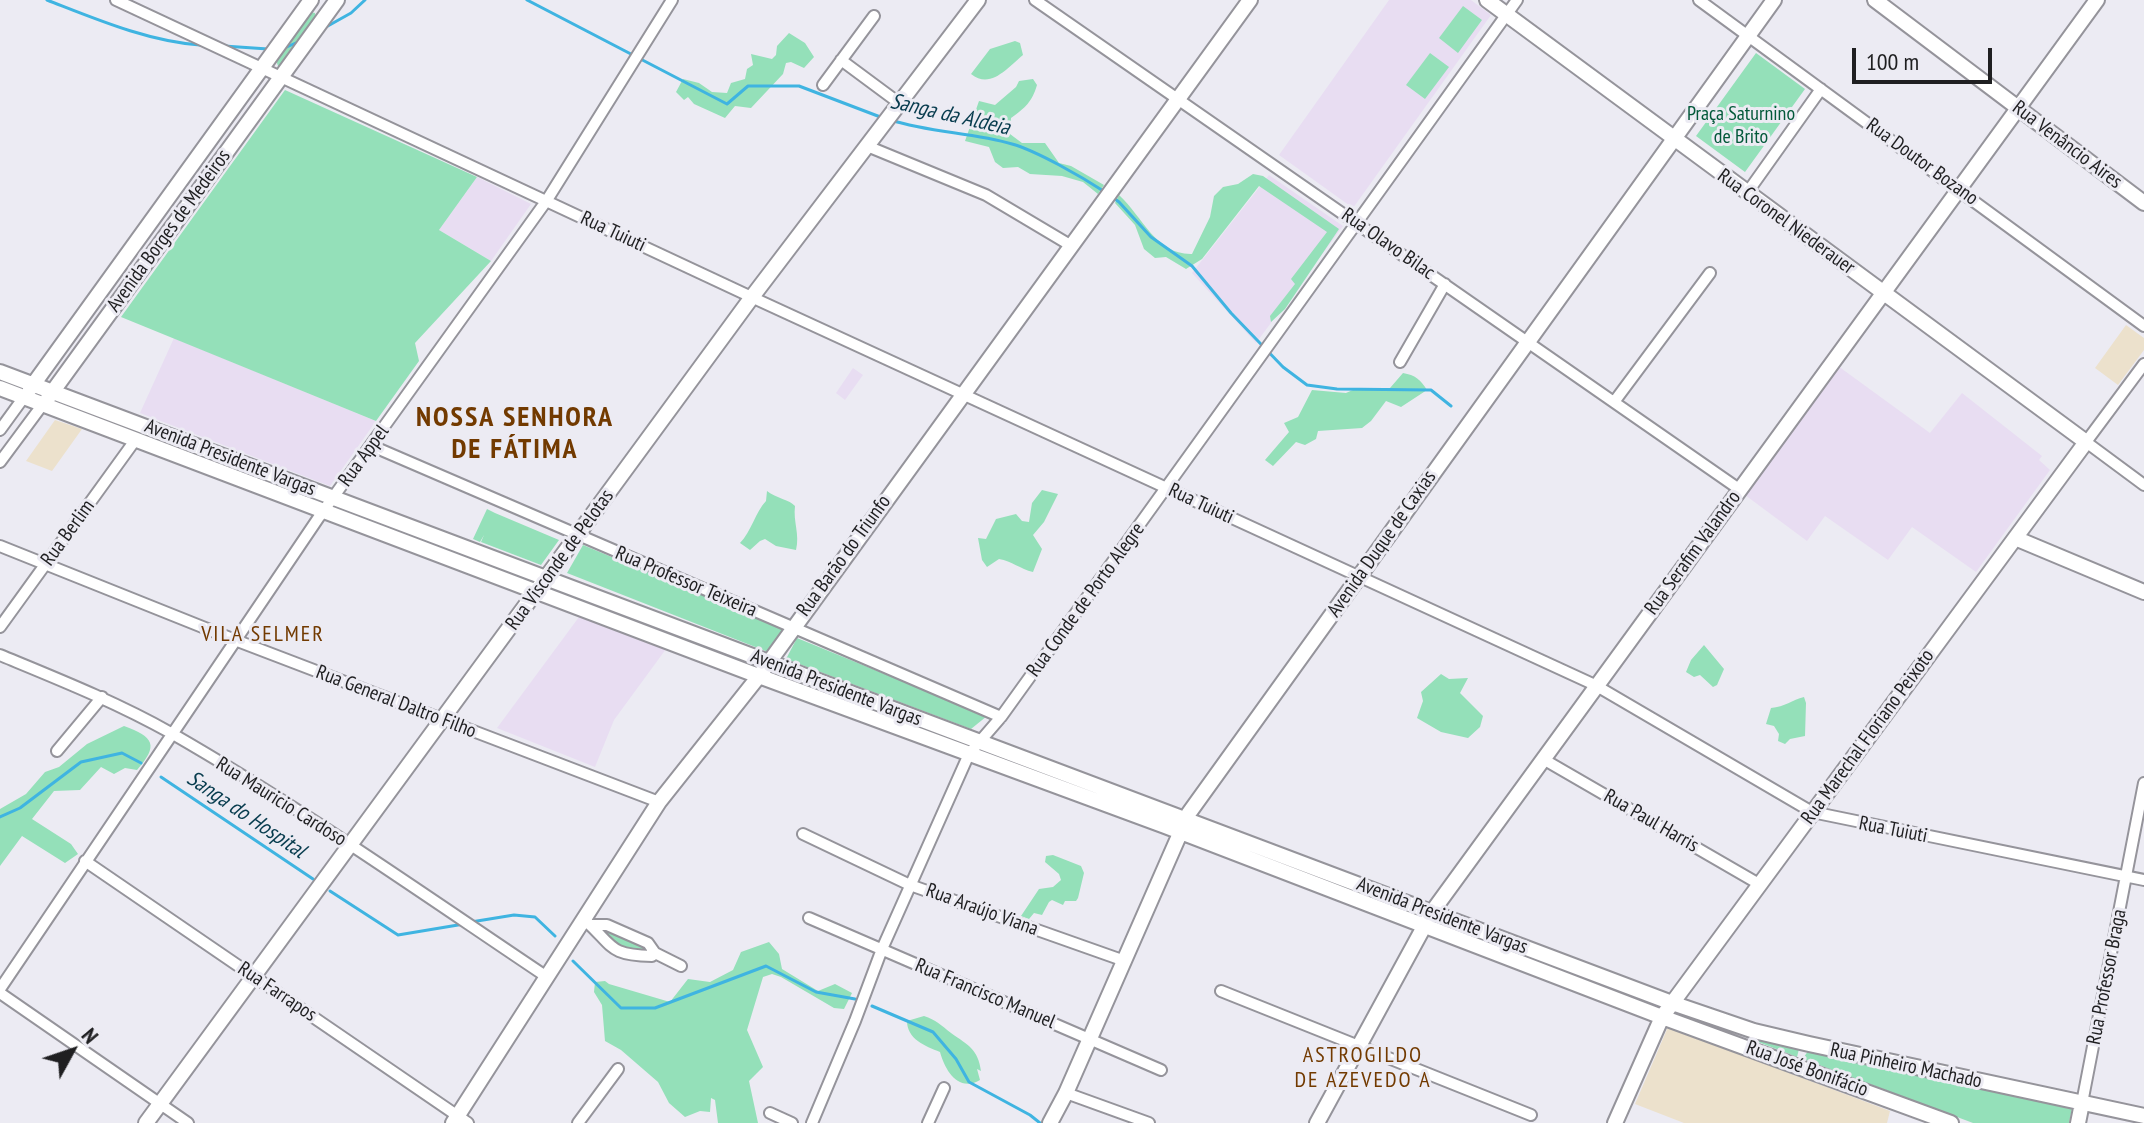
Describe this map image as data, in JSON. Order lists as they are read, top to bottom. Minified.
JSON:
{"streets":{"street":["Rua Venâncio Aires","Rua Doutor Bozano","Rua Coronel Niederauer","Avenida Borges de Medeiros","Rua Tuiuti","Rua Olavo Bilac","Rua Appel","Avenida Presidente Vargas","Rua Berlim","Avenida Duque de Caxias","Rua Serafim Valandro","Rua Barão do Triunfo","Rua Visconde de Pelotas","Rua Professor Teixeira","Rua Conde de Porto Alegre","Rua General Daltro Filho","Rua Marechal Floriano Peixoto","Rua Mauricio Cardoso","Rua Paul Harris","Rua Araújo Viana","Rua Professor Braga","Rua Farrapos","Rua Francisco Manuel","Rua Pinheiro Machado","Rua José Bonifácio"]},"crossings":[["Rua Venâncio Aires","Rua Serafim Valandro"],["Rua Doutor Bozano","Avenida Duque de Caxias"],["Rua Doutor Bozano","Rua Serafim Valandro"],["Rua Coronel Niederauer","Avenida Duque de Caxias"],["Rua Coronel Niederauer","Rua Serafim Valandro"],["Rua Coronel Niederauer","Rua Conde de Porto Alegre"],["Rua Coronel Niederauer","Rua Marechal Floriano Peixoto"],["Avenida Borges de Medeiros","Rua Tuiuti"],["Avenida Borges de Medeiros","Avenida Presidente Vargas"],["Rua Tuiuti","Rua Appel"],["Rua Tuiuti","Avenida Duque de Caxias"],["Rua Tuiuti","Rua Serafim Valandro"],["Rua Tuiuti","Rua Barão do Triunfo"],["Rua Tuiuti","Rua Visconde de Pelotas"],["Rua Tuiuti","Rua Conde de Porto Alegre"],["Rua Tuiuti","Rua Marechal Floriano Peixoto"],["Rua Tuiuti","Rua Professor Braga"],["Rua Olavo Bilac","Avenida Duque de Caxias"],["Rua Olavo Bilac","Rua Serafim Valandro"],["Rua Olavo Bilac","Rua Barão do Triunfo"],["Rua Olavo Bilac","Rua Conde de Porto Alegre"],["Rua Appel","Avenida Presidente Vargas"],["Rua Appel","Rua Professor Teixeira"],["Rua Appel","Rua General Daltro Filho"],["Rua Appel","Rua Mauricio Cardoso"],["Rua Appel","Rua Farrapos"],["Avenida Presidente Vargas","Rua Berlim"],["Avenida Presidente Vargas","Avenida Duque de Caxias"],["Avenida Presidente Vargas","Rua Serafim Valandro"],["Avenida Presidente Vargas","Rua Barão do Triunfo"],["Avenida Presidente Vargas","Rua Visconde de Pelotas"],["Avenida Presidente Vargas","Rua Conde de Porto Alegre"],["Avenida Presidente Vargas","Rua Marechal Floriano Peixoto"],["Avenida Presidente Vargas","Rua Pinheiro Machado"],["Avenida Presidente Vargas","Rua José Bonifácio"],["Rua Berlim","Rua General Daltro Filho"],["Avenida Duque de Caxias","Rua Araújo Viana"],["Avenida Duque de Caxias","Rua Francisco Manuel"],["Rua Serafim Valandro","Rua Paul Harris"],["Rua Barão do Triunfo","Rua Professor Teixeira"],["Rua Barão do Triunfo","Rua General Daltro Filho"],["Rua Barão do Triunfo","Rua Mauricio Cardoso"],["Rua Barão do Triunfo","Rua Farrapos"],["Rua Visconde de Pelotas","Rua Professor Teixeira"],["Rua Visconde de Pelotas","Rua General Daltro Filho"],["Rua Visconde de Pelotas","Rua Mauricio Cardoso"],["Rua Visconde de Pelotas","Rua Farrapos"],["Rua Professor Teixeira","Rua Conde de Porto Alegre"],["Rua Conde de Porto Alegre","Rua Araújo Viana"],["Rua Conde de Porto Alegre","Rua Francisco Manuel"],["Rua Marechal Floriano Peixoto","Rua Paul Harris"],["Rua Marechal Floriano Peixoto","Rua Pinheiro Machado"],["Rua Marechal Floriano Peixoto","Rua José Bonifácio"],["Rua Professor Braga","Rua Pinheiro Machado"]],"districts":["NOSSA SENHORA DE FÁTIMA","VILA SELMER","ASTROGILDO DE AZEVEDO A"],"water":["Sanga da Aldeia","Sanga do Hospital"],"parks":["Praça Saturnino de Brito"],"scale_bar":"100 m","north":"top right"}
